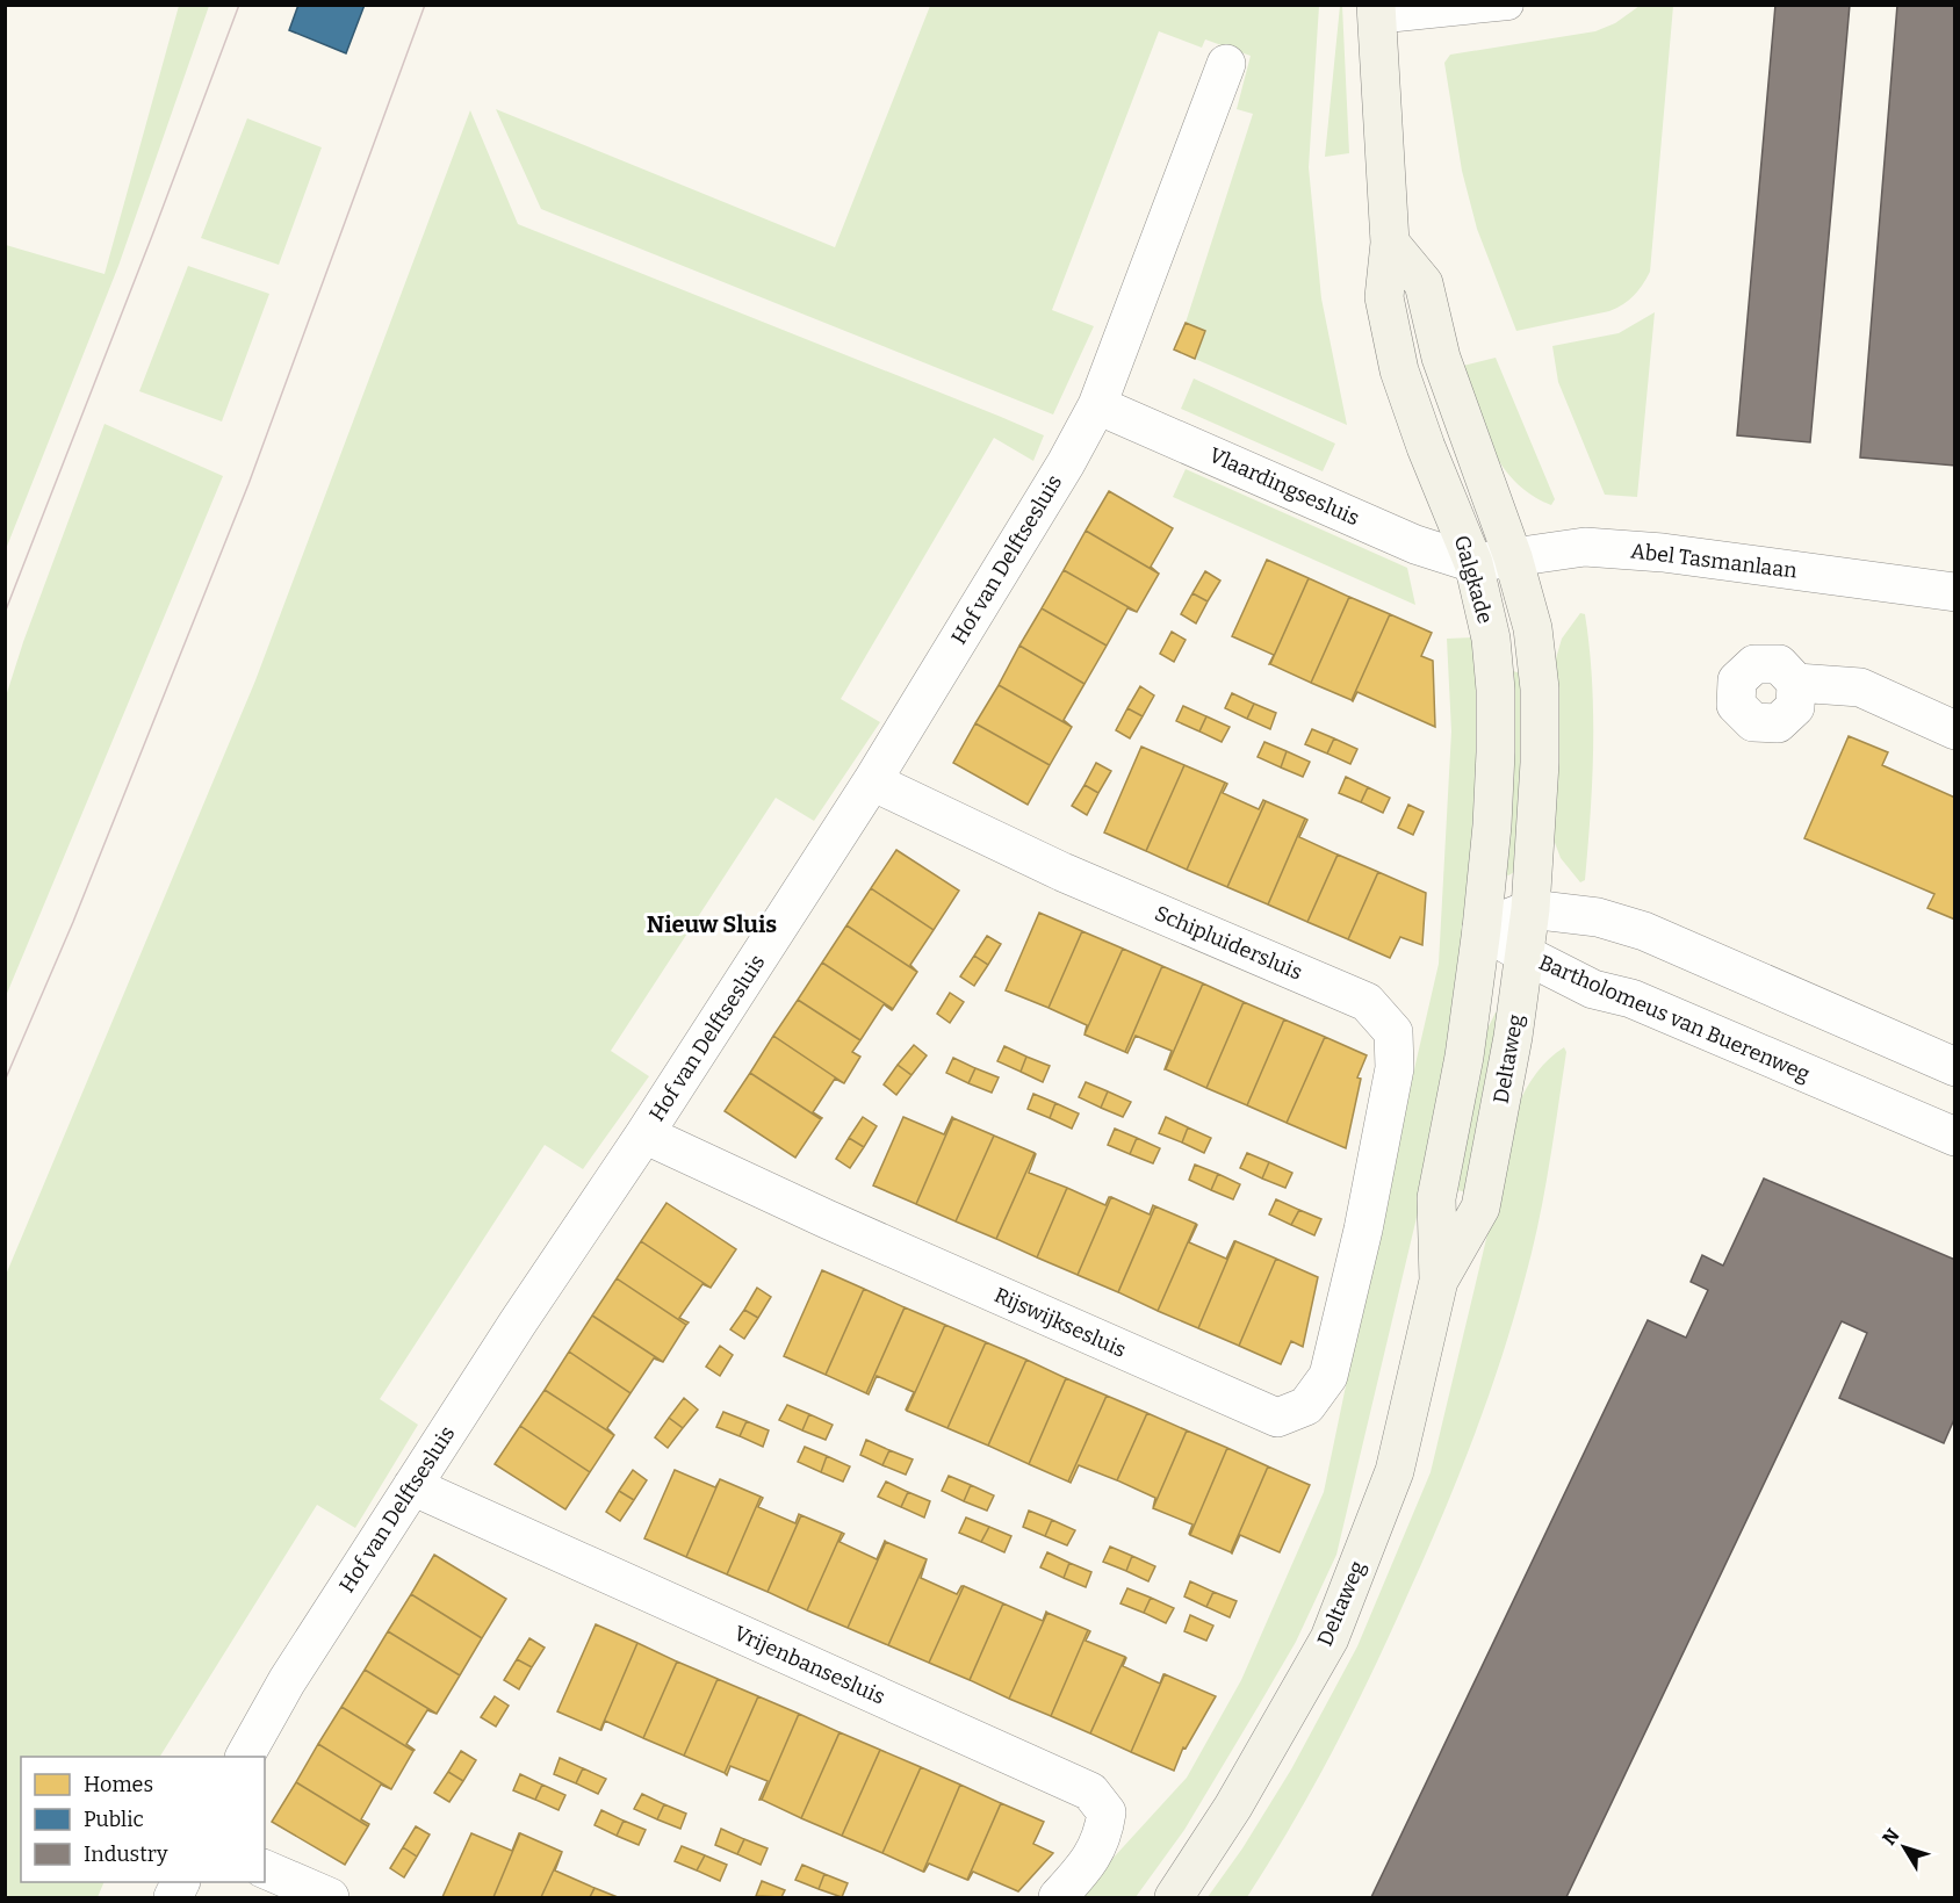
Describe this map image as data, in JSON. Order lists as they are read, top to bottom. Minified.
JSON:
{"streets":{"main road":["Galgkade","Deltaweg"],"street":["Vlaardingsesluis","Hof van Delftsesluis","Abel Tasmanlaan","Schipluidersluis","Bartholomeus van Buerenweg","Rijswijksesluis","Vrijenbansesluis"]},"crossings":[["Vlaardingsesluis","Hof van Delftsesluis"],["Vlaardingsesluis","Abel Tasmanlaan"],["Vlaardingsesluis","Galgkade"],["Hof van Delftsesluis","Schipluidersluis"],["Hof van Delftsesluis","Rijswijksesluis"],["Hof van Delftsesluis","Vrijenbansesluis"],["Abel Tasmanlaan","Galgkade"],["Galgkade","Bartholomeus van Buerenweg"],["Galgkade","Deltaweg"],["Schipluidersluis","Rijswijksesluis"],["Bartholomeus van Buerenweg","Deltaweg"]],"districts":["Nieuw Sluis"],"legend":["Homes","Public","Industry"],"north":"top left"}
